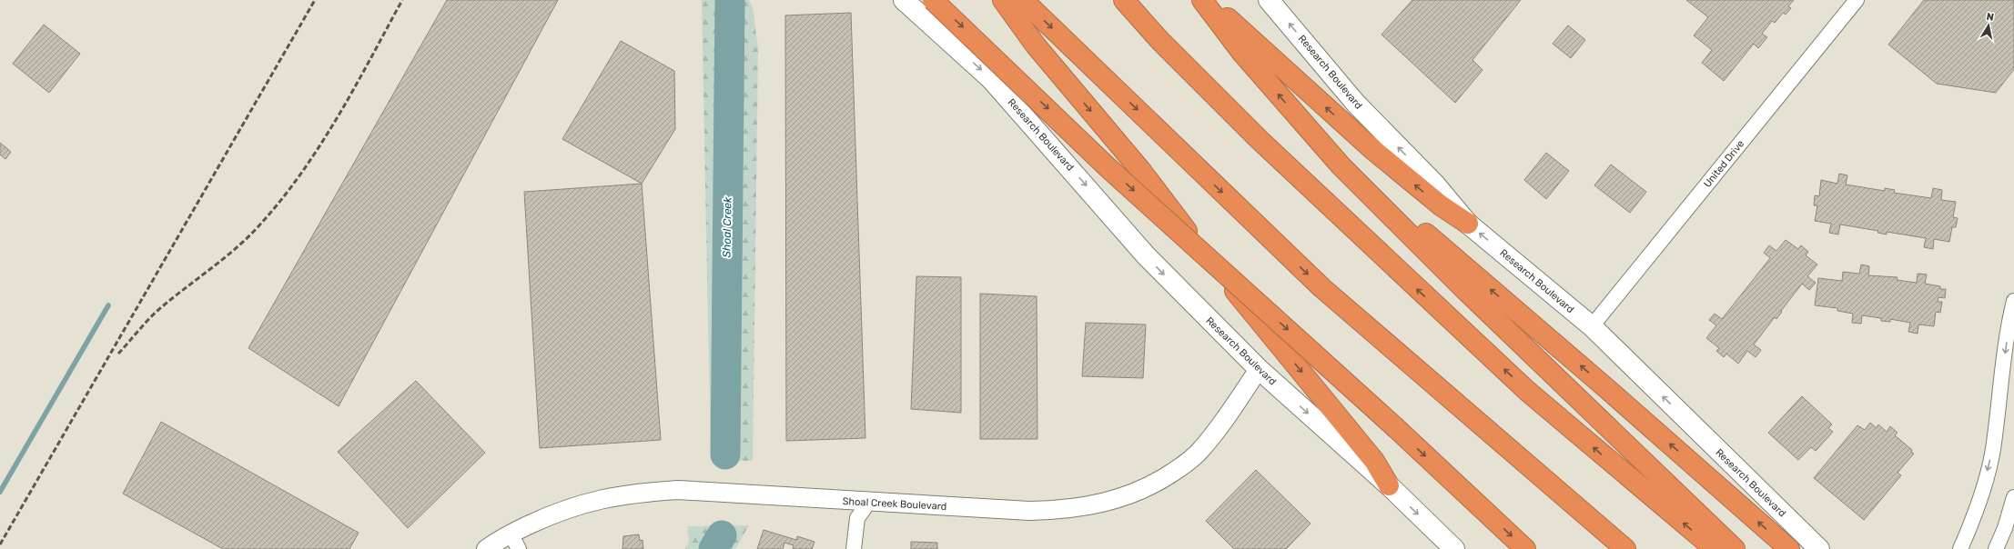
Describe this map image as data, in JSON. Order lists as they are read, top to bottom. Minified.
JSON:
{"streets":{"main road":["Research Boulevard"],"street":["United Drive","Shoal Creek Boulevard"]},"crossings":[["Research Boulevard","United Drive"],["Research Boulevard","Shoal Creek Boulevard"]],"water":["Shoal Creek"],"north":"top"}
